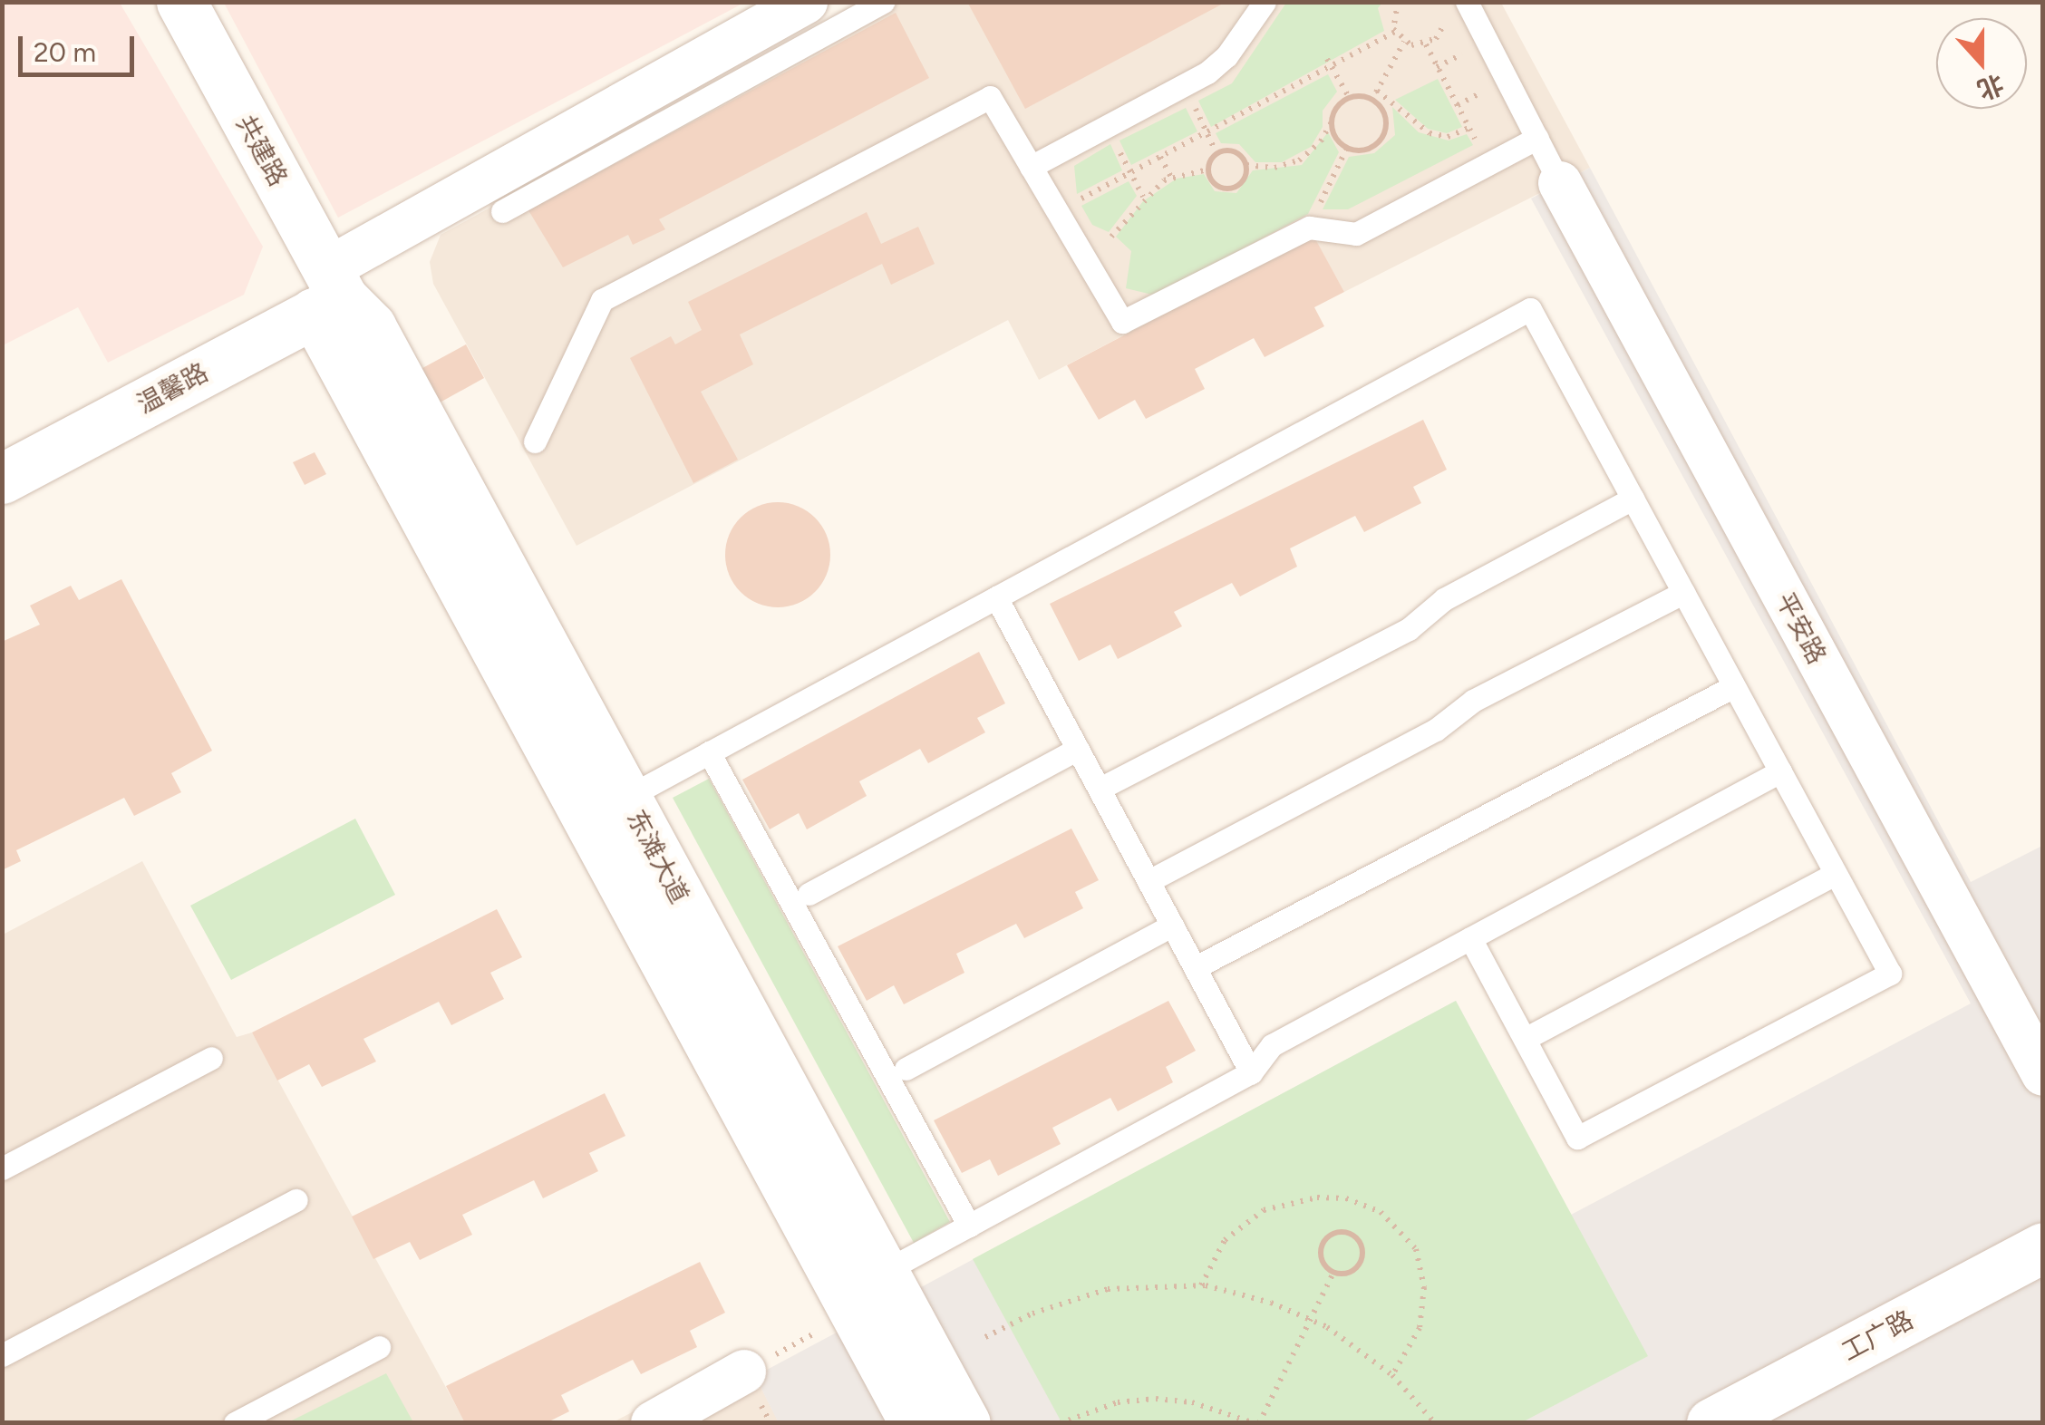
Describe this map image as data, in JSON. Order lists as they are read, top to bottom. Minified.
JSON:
{"streets":{"street":["共建路","温馨路","平安路","东滩大道","工广路"]},"crossings":[["共建路","温馨路"],["共建路","东滩大道"],["温馨路","东滩大道"]],"scale_bar":"20 m","north":"bottom"}
